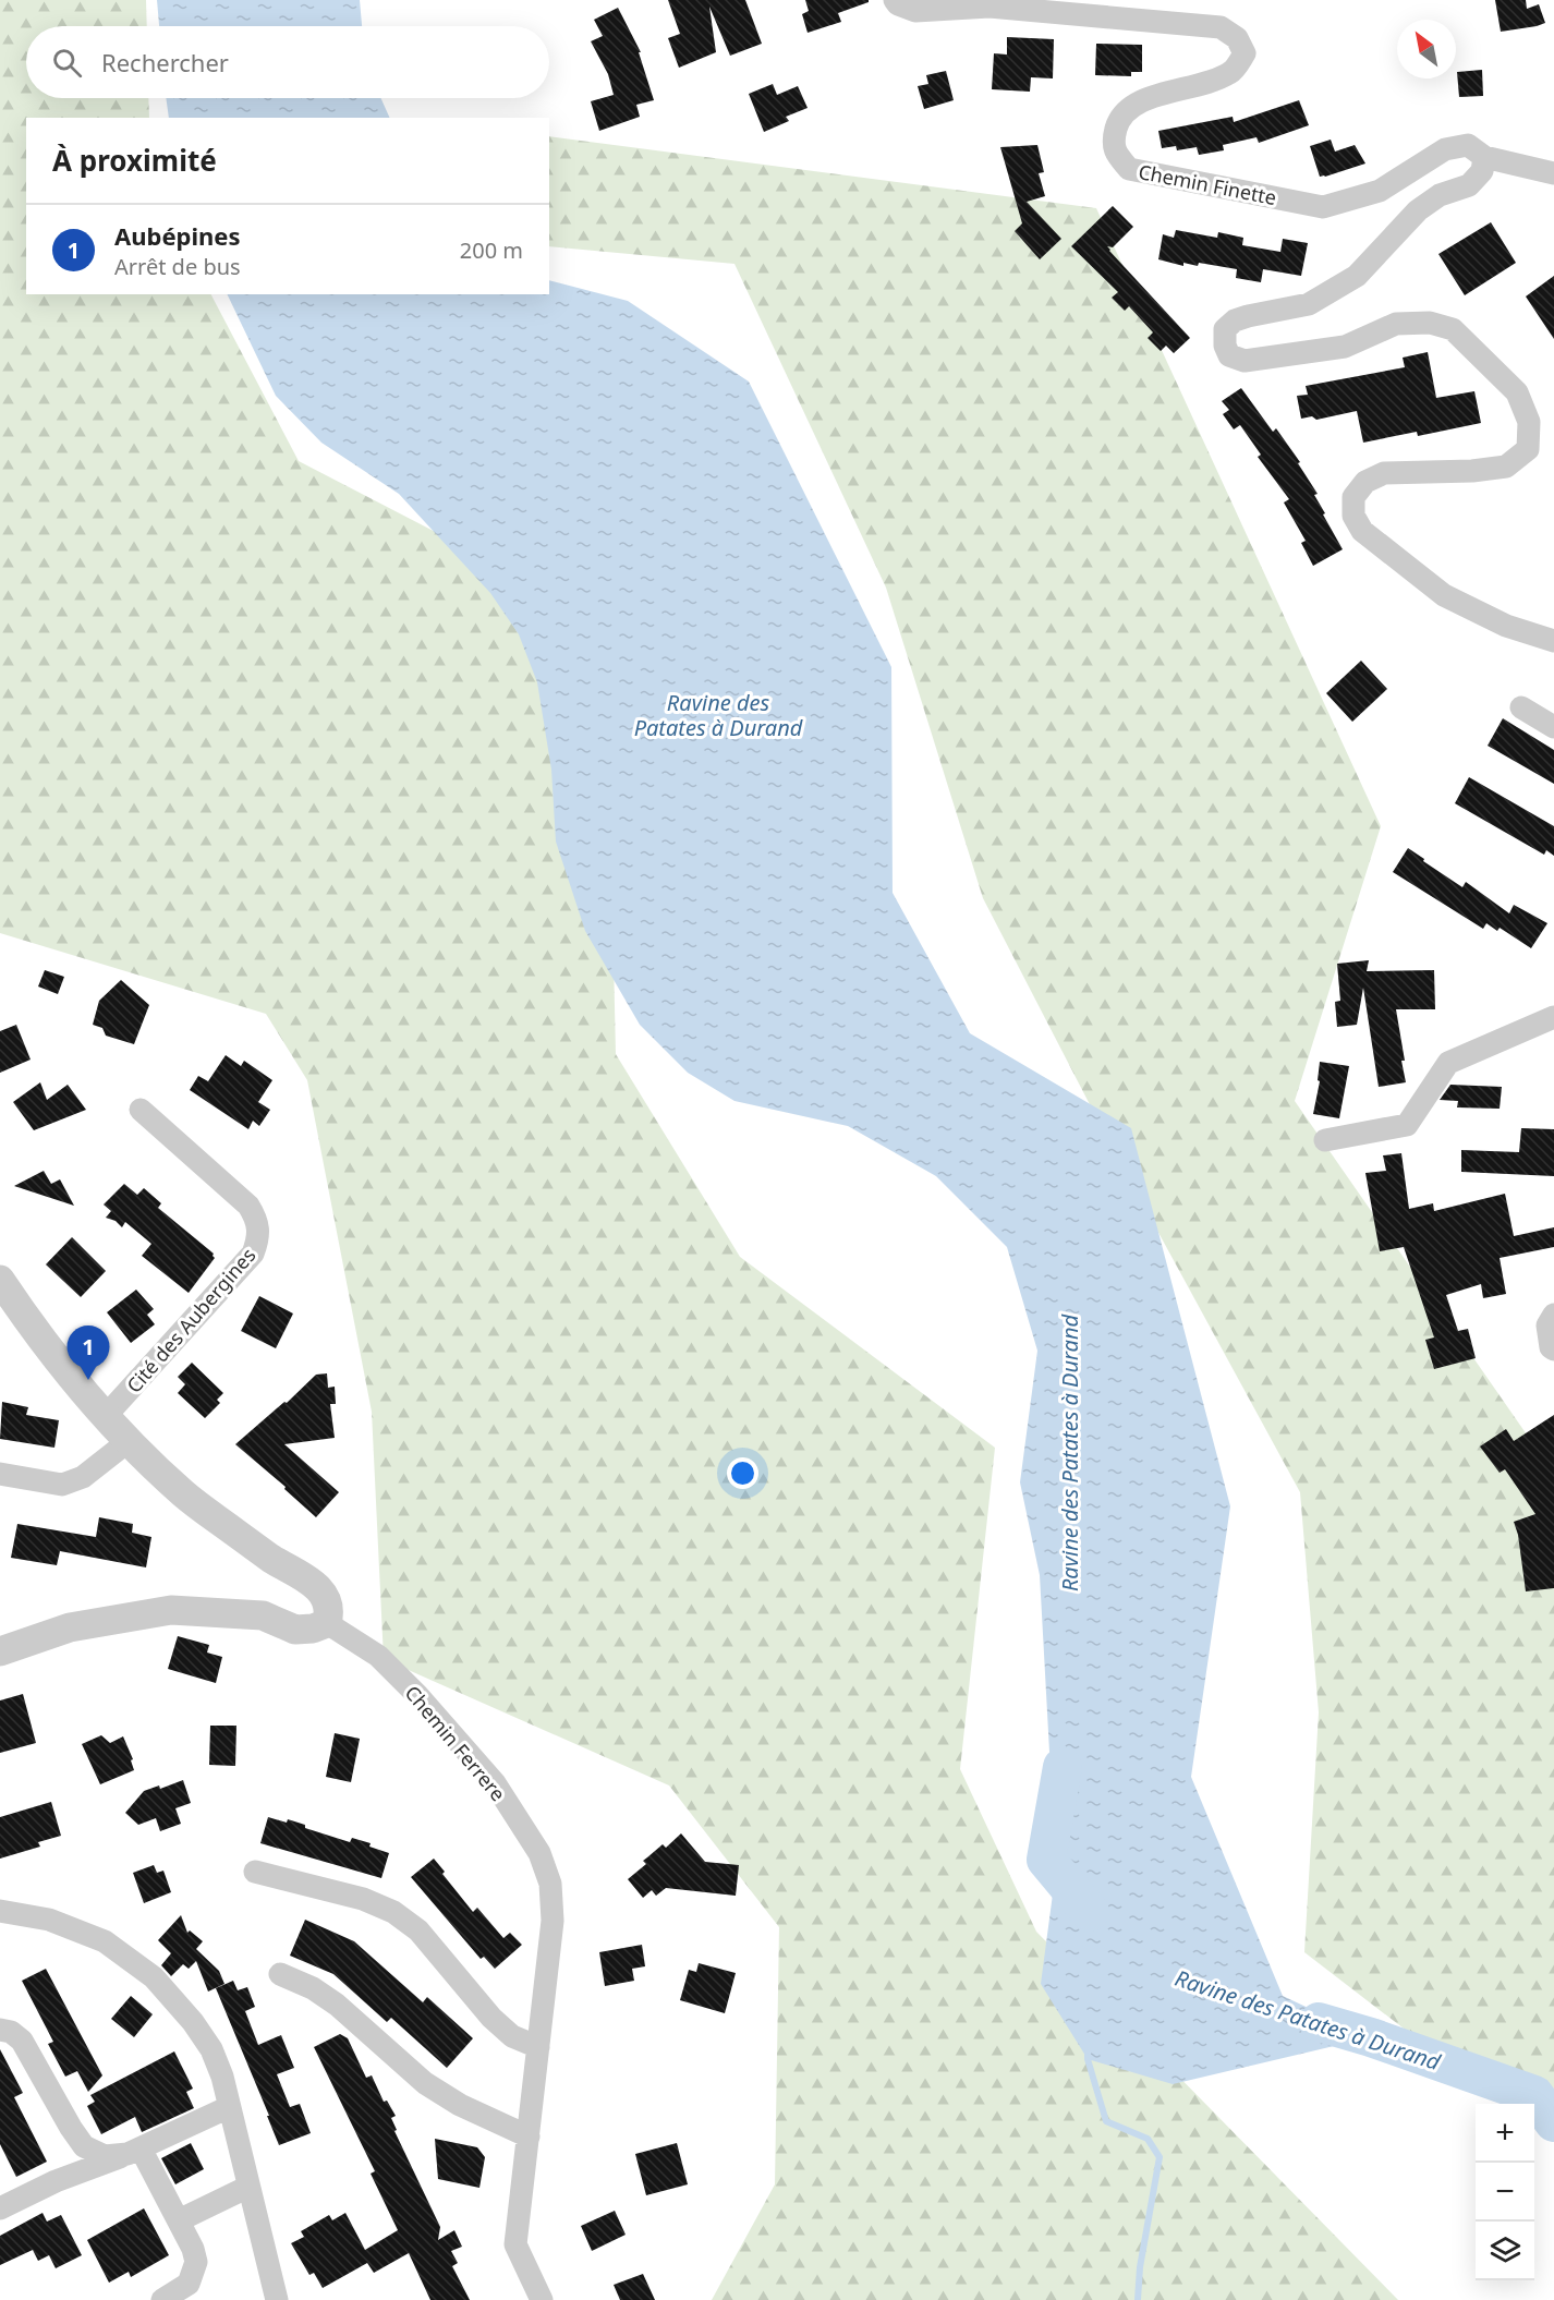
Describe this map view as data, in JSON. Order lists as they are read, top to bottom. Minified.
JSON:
{"streets":{"street":["Chemin Finette","Cité des Aubergines","Chemin Ferrere"]},"water":["Ravine des Patates à Durand"],"north":"top left","page":{"search":"Rechercher","heading":"À proximité","list":[{"mark":"1","name":"Aubépines","note":"Arrêt de bus","value":"200 m"}],"pins":"1","map_buttons":["+","−"]}}
